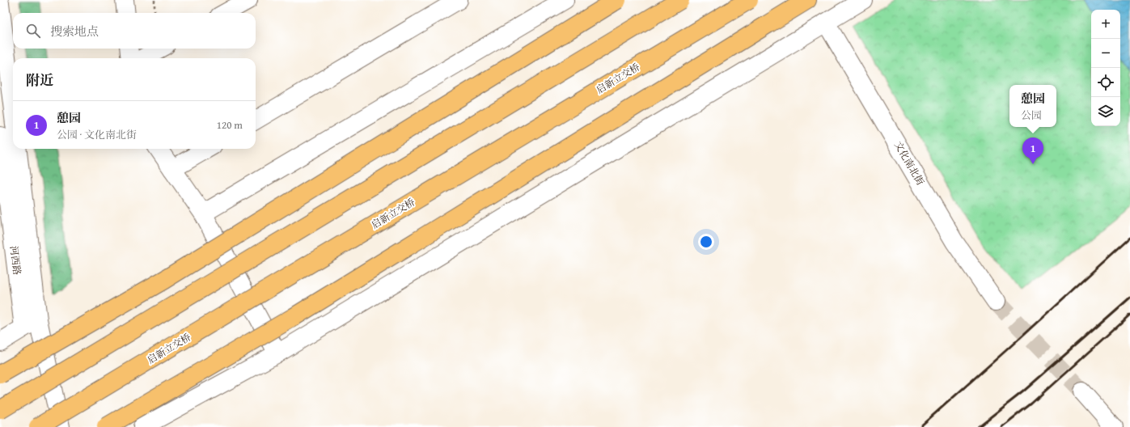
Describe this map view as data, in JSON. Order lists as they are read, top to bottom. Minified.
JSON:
{"streets":{"main road":["启新立交桥"],"street":["文化南北街","河西路"]},"page":{"map_buttons":["+","−"],"search":"搜索地点","heading":"附近","popup":["憩园","公园"],"list":[{"mark":"1","name":"憩园","note":"公园 · 文化南北街","value":"120 m"}],"pins":"1"}}
